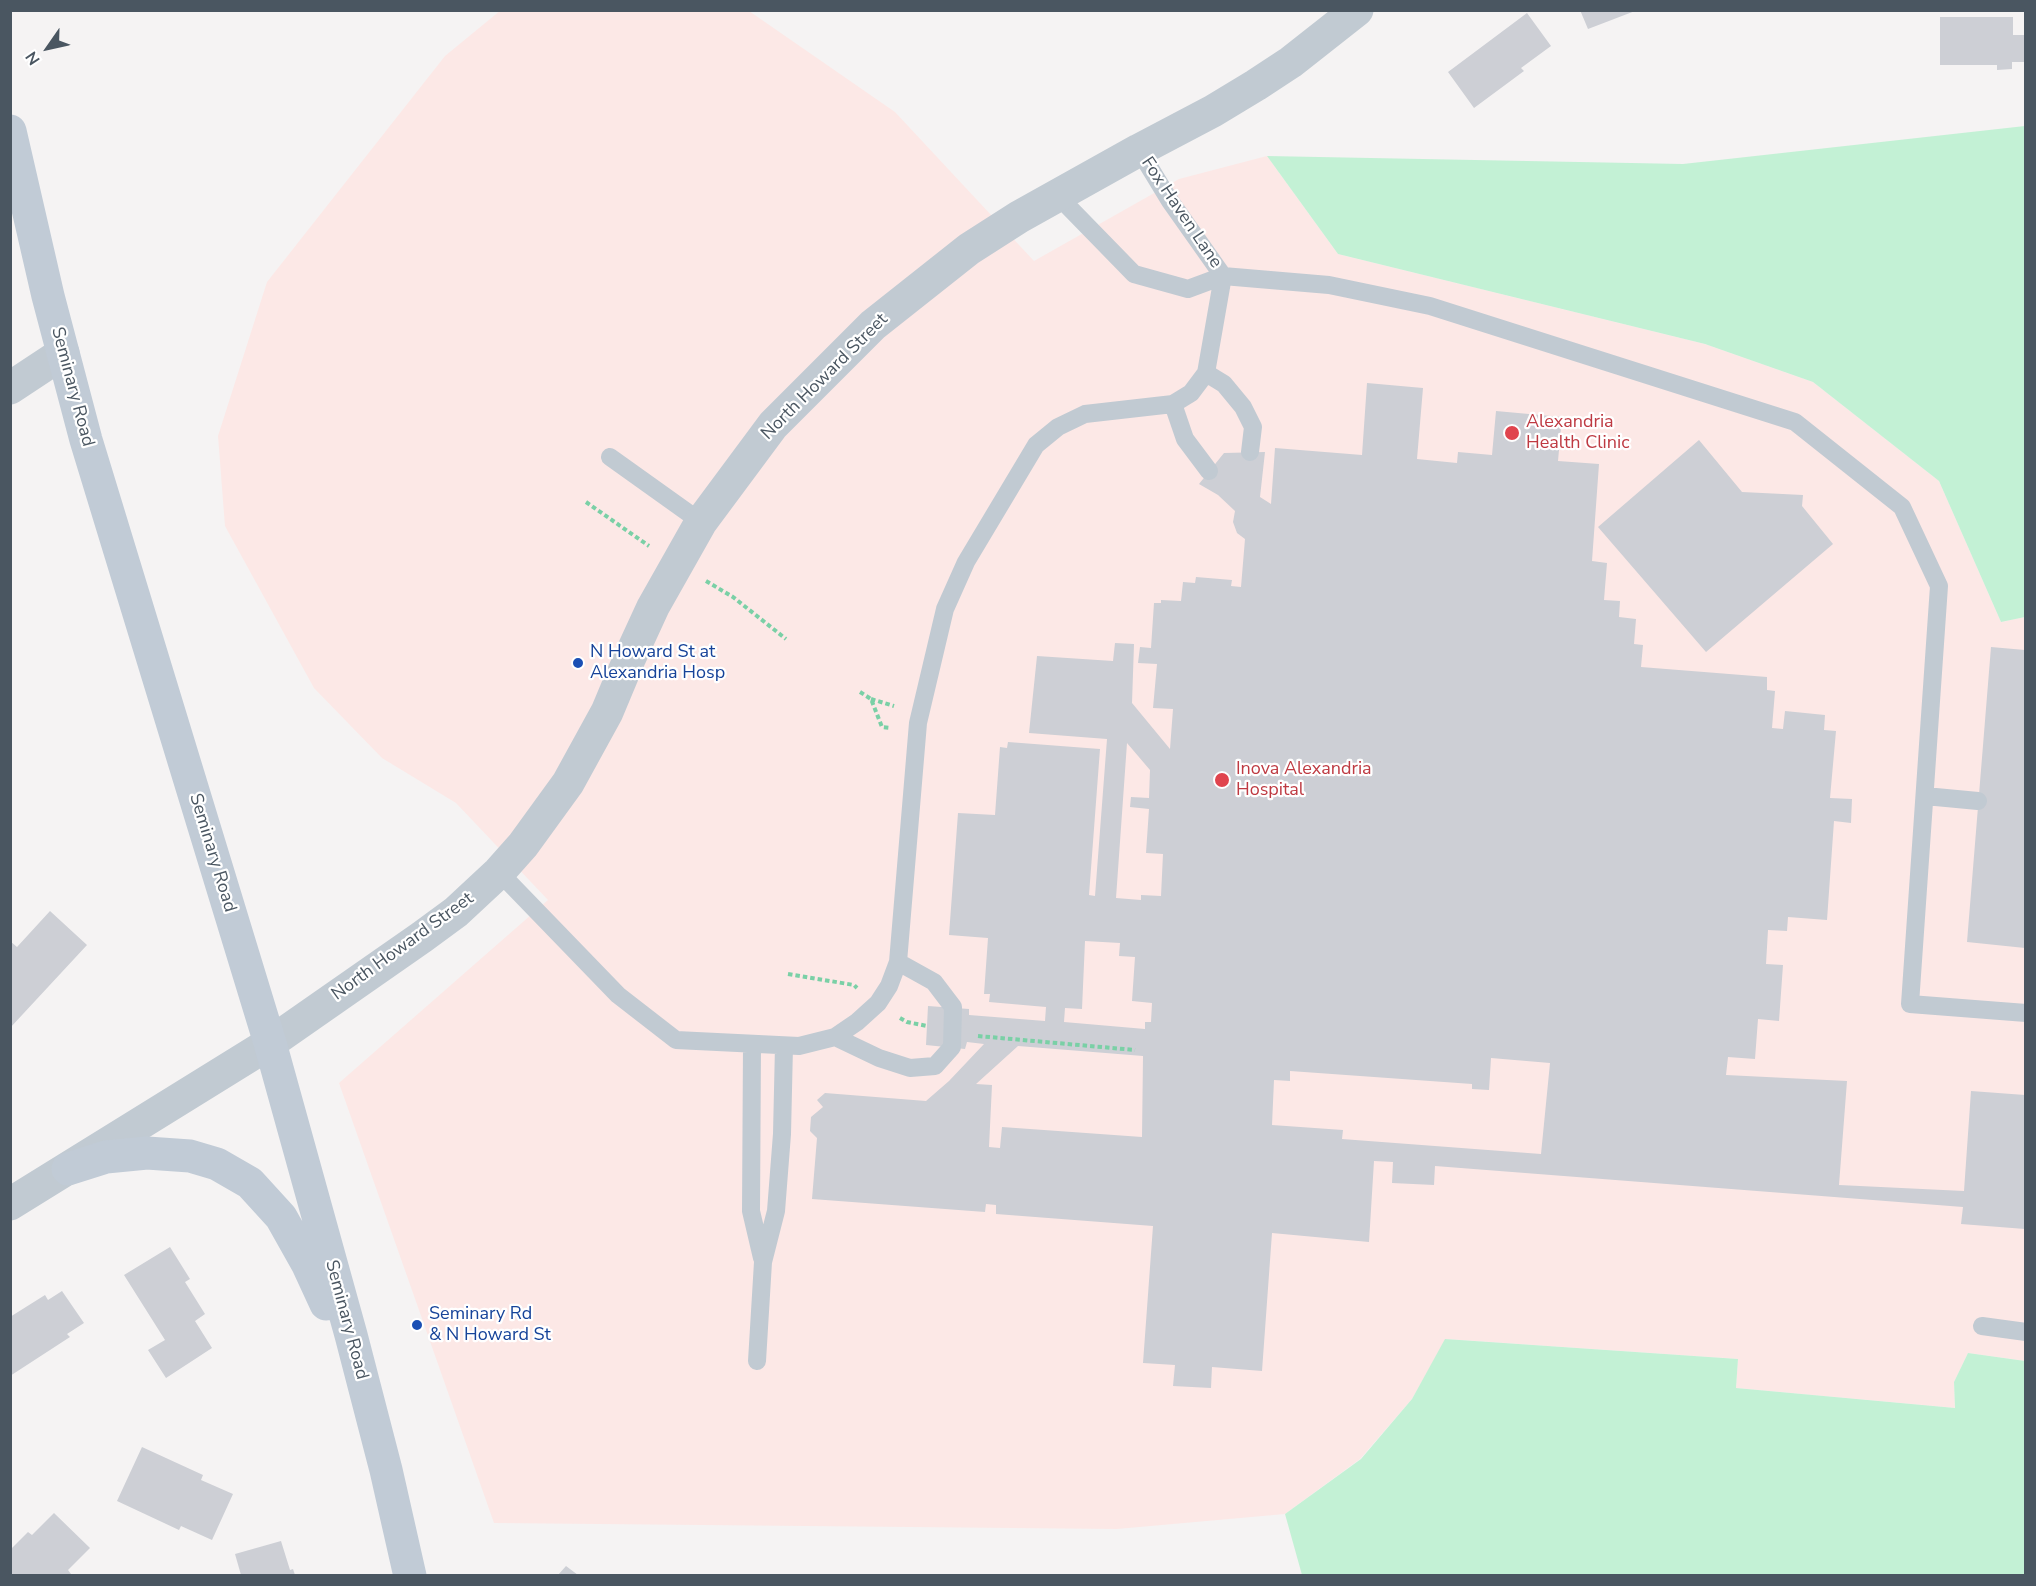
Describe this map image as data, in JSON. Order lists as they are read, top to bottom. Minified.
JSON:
{"streets":{"main road":["Seminary Road"],"street":["North Howard Street"],"lane":["Fox Haven Lane"]},"crossings":[["Fox Haven Lane","North Howard Street"],["North Howard Street","Seminary Road"]],"places":["Alexandria Health Clinic","N Howard St at Alexandria Hosp","Inova Alexandria Hospital","Seminary Rd & N Howard St"],"north":"bottom left"}
